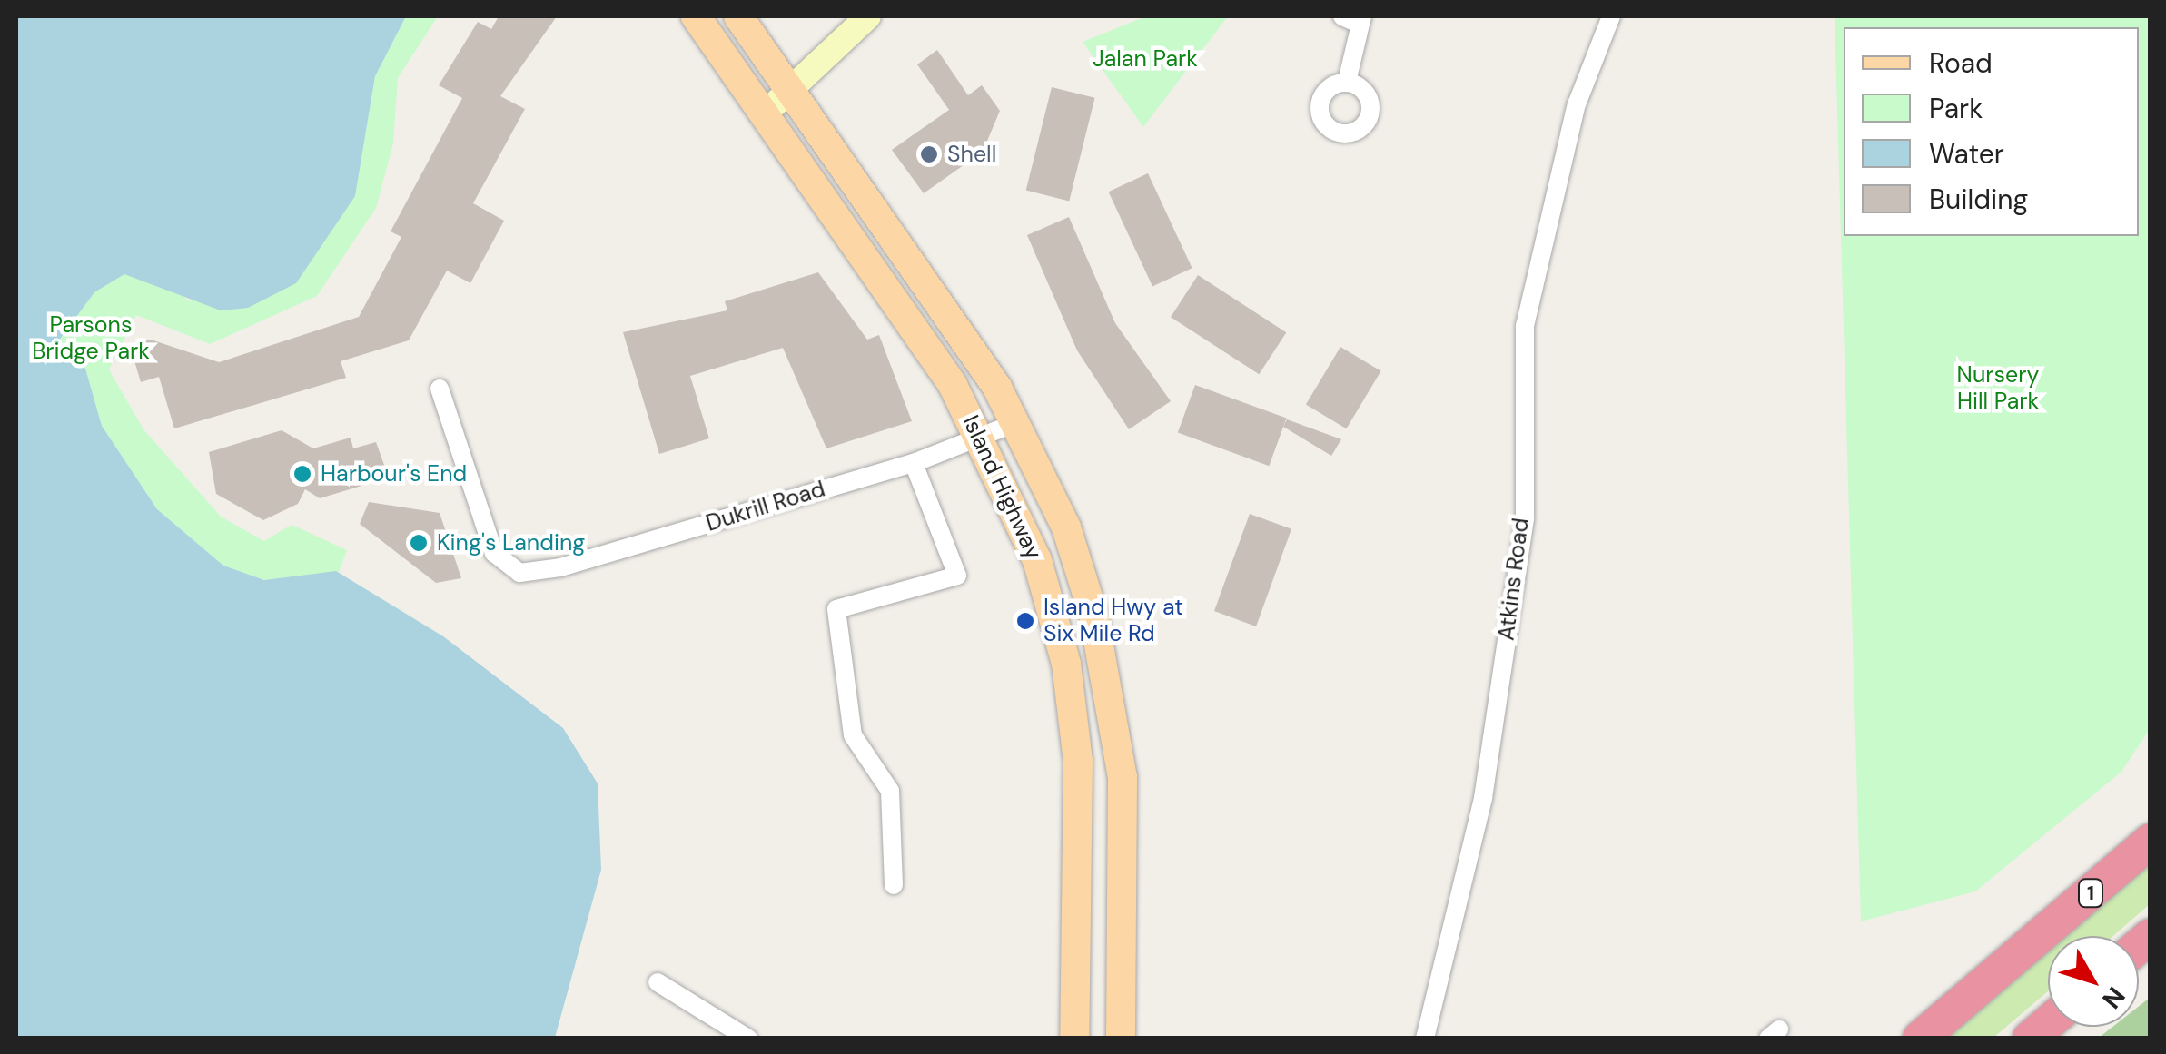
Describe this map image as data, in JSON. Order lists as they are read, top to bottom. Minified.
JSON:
{"streets":{"highway":["1"],"main road":["Island Highway"],"street":["Dukrill Road","Atkins Road"]},"crossings":[["Island Highway","Dukrill Road"]],"parks":["Jalan Park","Parsons Bridge Park","Nursery Hill Park"],"places":["Shell","Harbour's End","King's Landing","Island Hwy at Six Mile Rd"],"legend":["Road","Park","Water","Building"],"north":"bottom right"}
